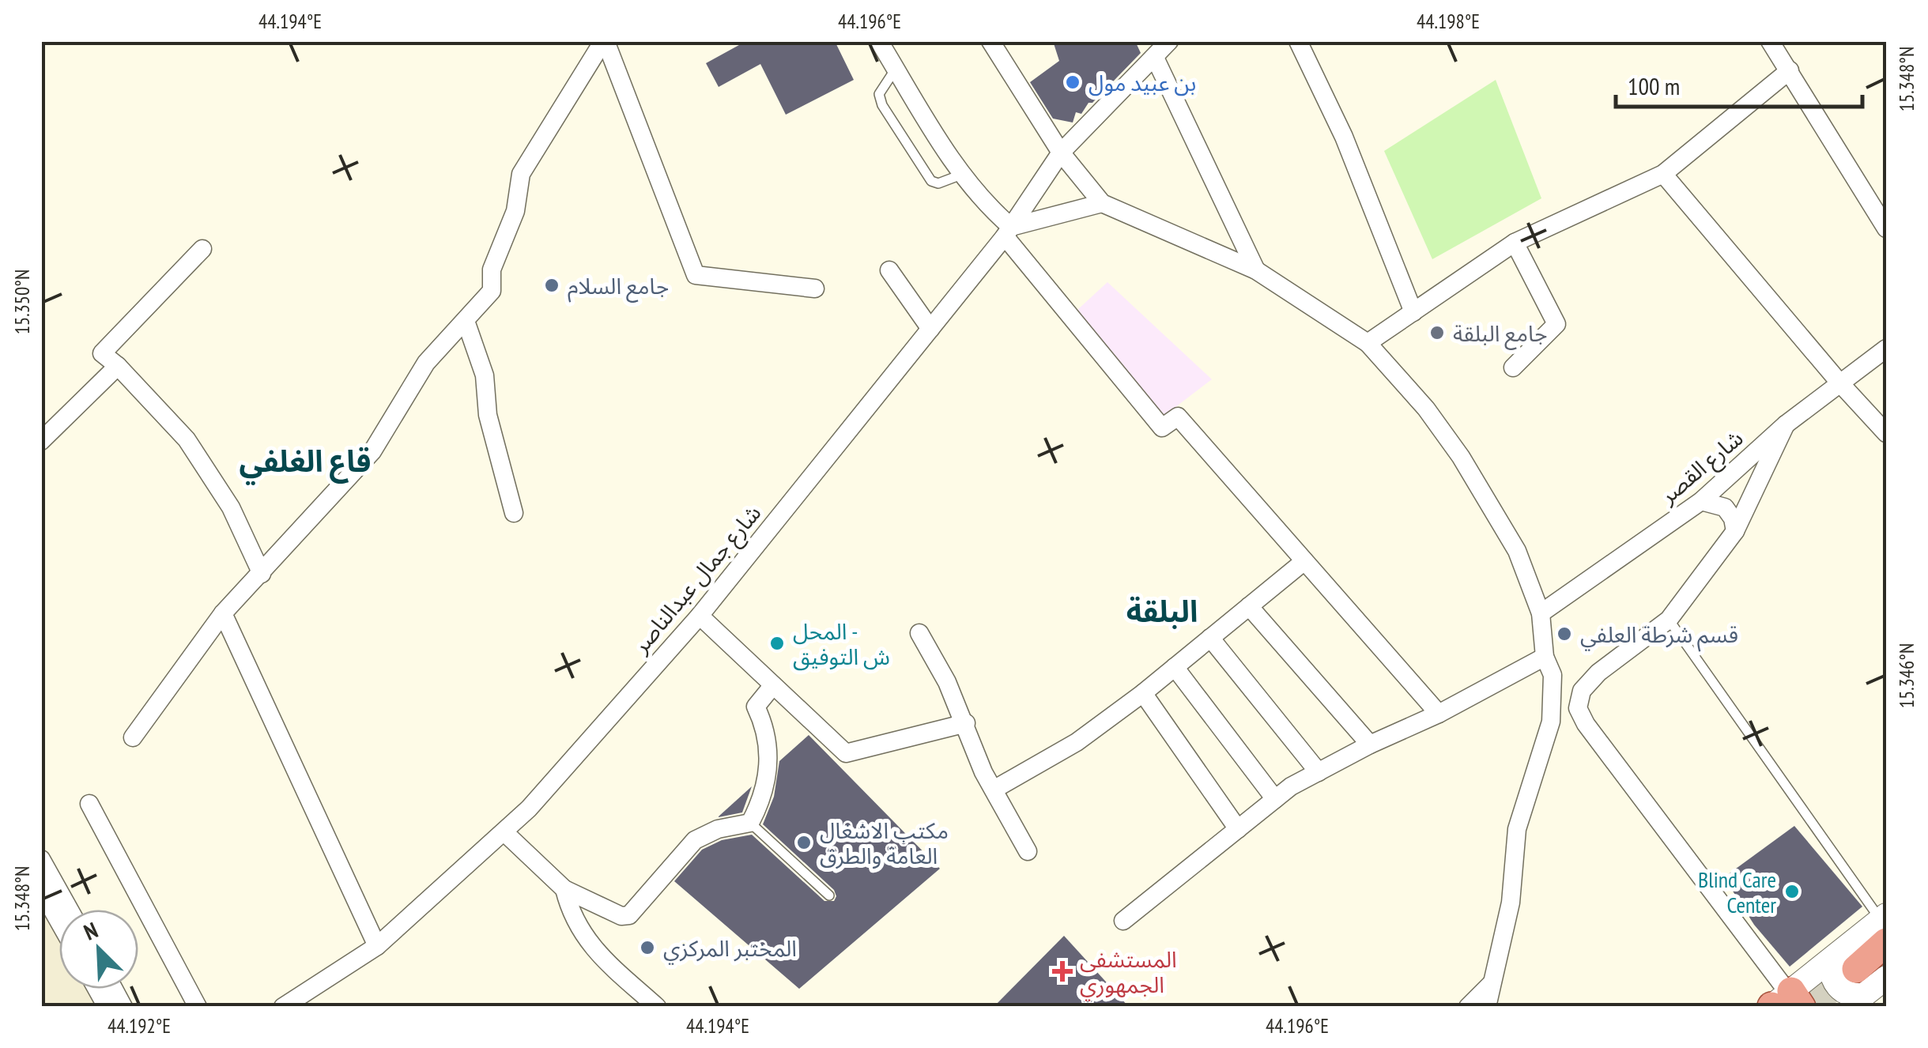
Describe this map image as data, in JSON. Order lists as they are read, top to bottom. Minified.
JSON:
{"streets":{"street":["شارع القصر","شارع جمال عبدالناصر"]},"districts":["قاع الغلفي","البلقة"],"places":{"other":["بن عبيد مول","جامع السلام","جامع البلقة","قسم شرطة العلفي","المحل - ش التوفيق","مكتب الاشغال العامة والطرق","Blind Care Center","المختبر المركزي"],"health":["المستشفى الجمهوري"]},"scale_bar":"100 m","north":"top left","coordinates":["44.194°E","44.196°E","44.198°E","15.348°N","15.350°N","15.346°N","44.192°E"]}
